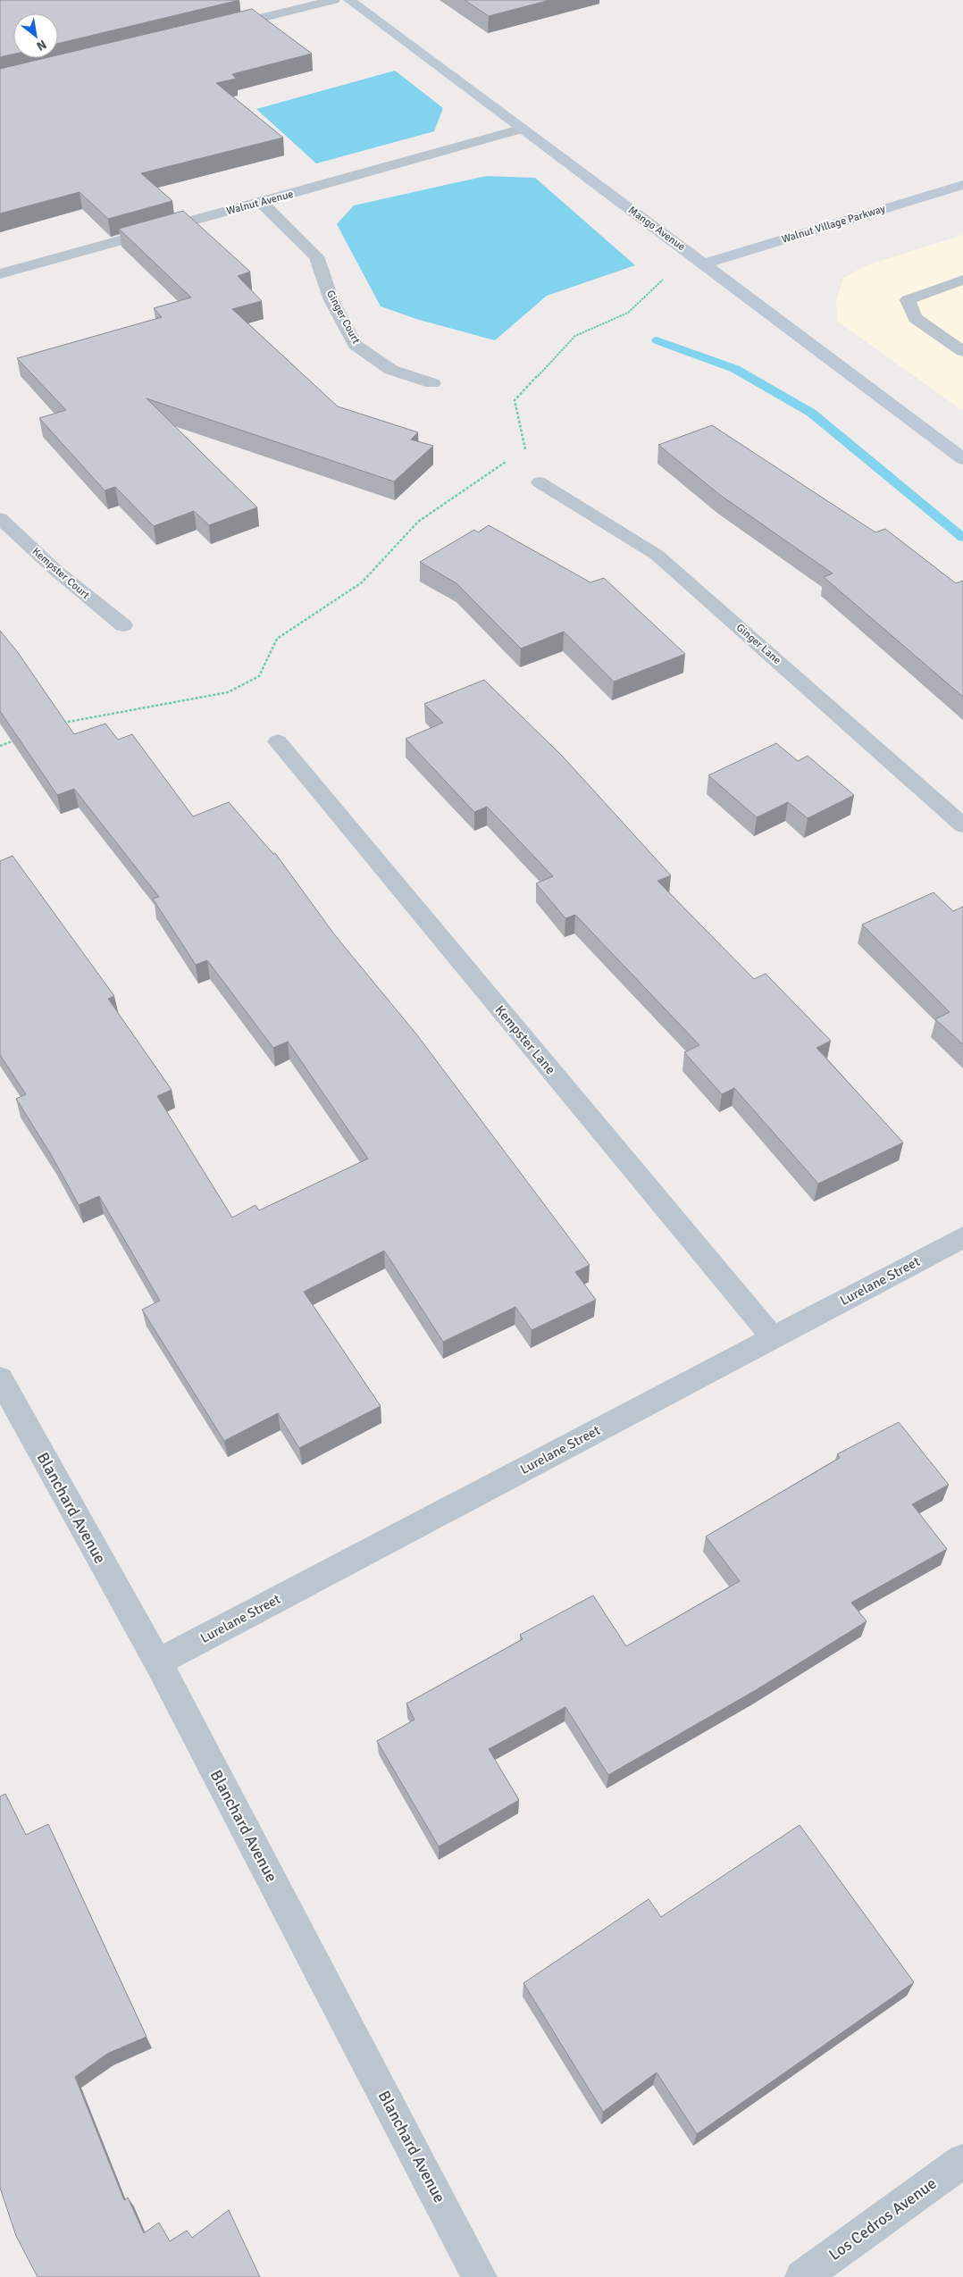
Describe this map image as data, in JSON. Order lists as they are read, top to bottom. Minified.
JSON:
{"streets":{"street":["Walnut Avenue","Walnut Village Parkway","Mango Avenue","Ginger Court","Kempster Court","Ginger Lane","Kempster Lane","Lurelane Street","Blanchard Avenue","Los Cedros Avenue"]},"crossings":[["Walnut Avenue","Mango Avenue"],["Walnut Avenue","Ginger Court"],["Walnut Village Parkway","Mango Avenue"],["Kempster Lane","Lurelane Street"],["Lurelane Street","Blanchard Avenue"]],"north":"bottom right"}
